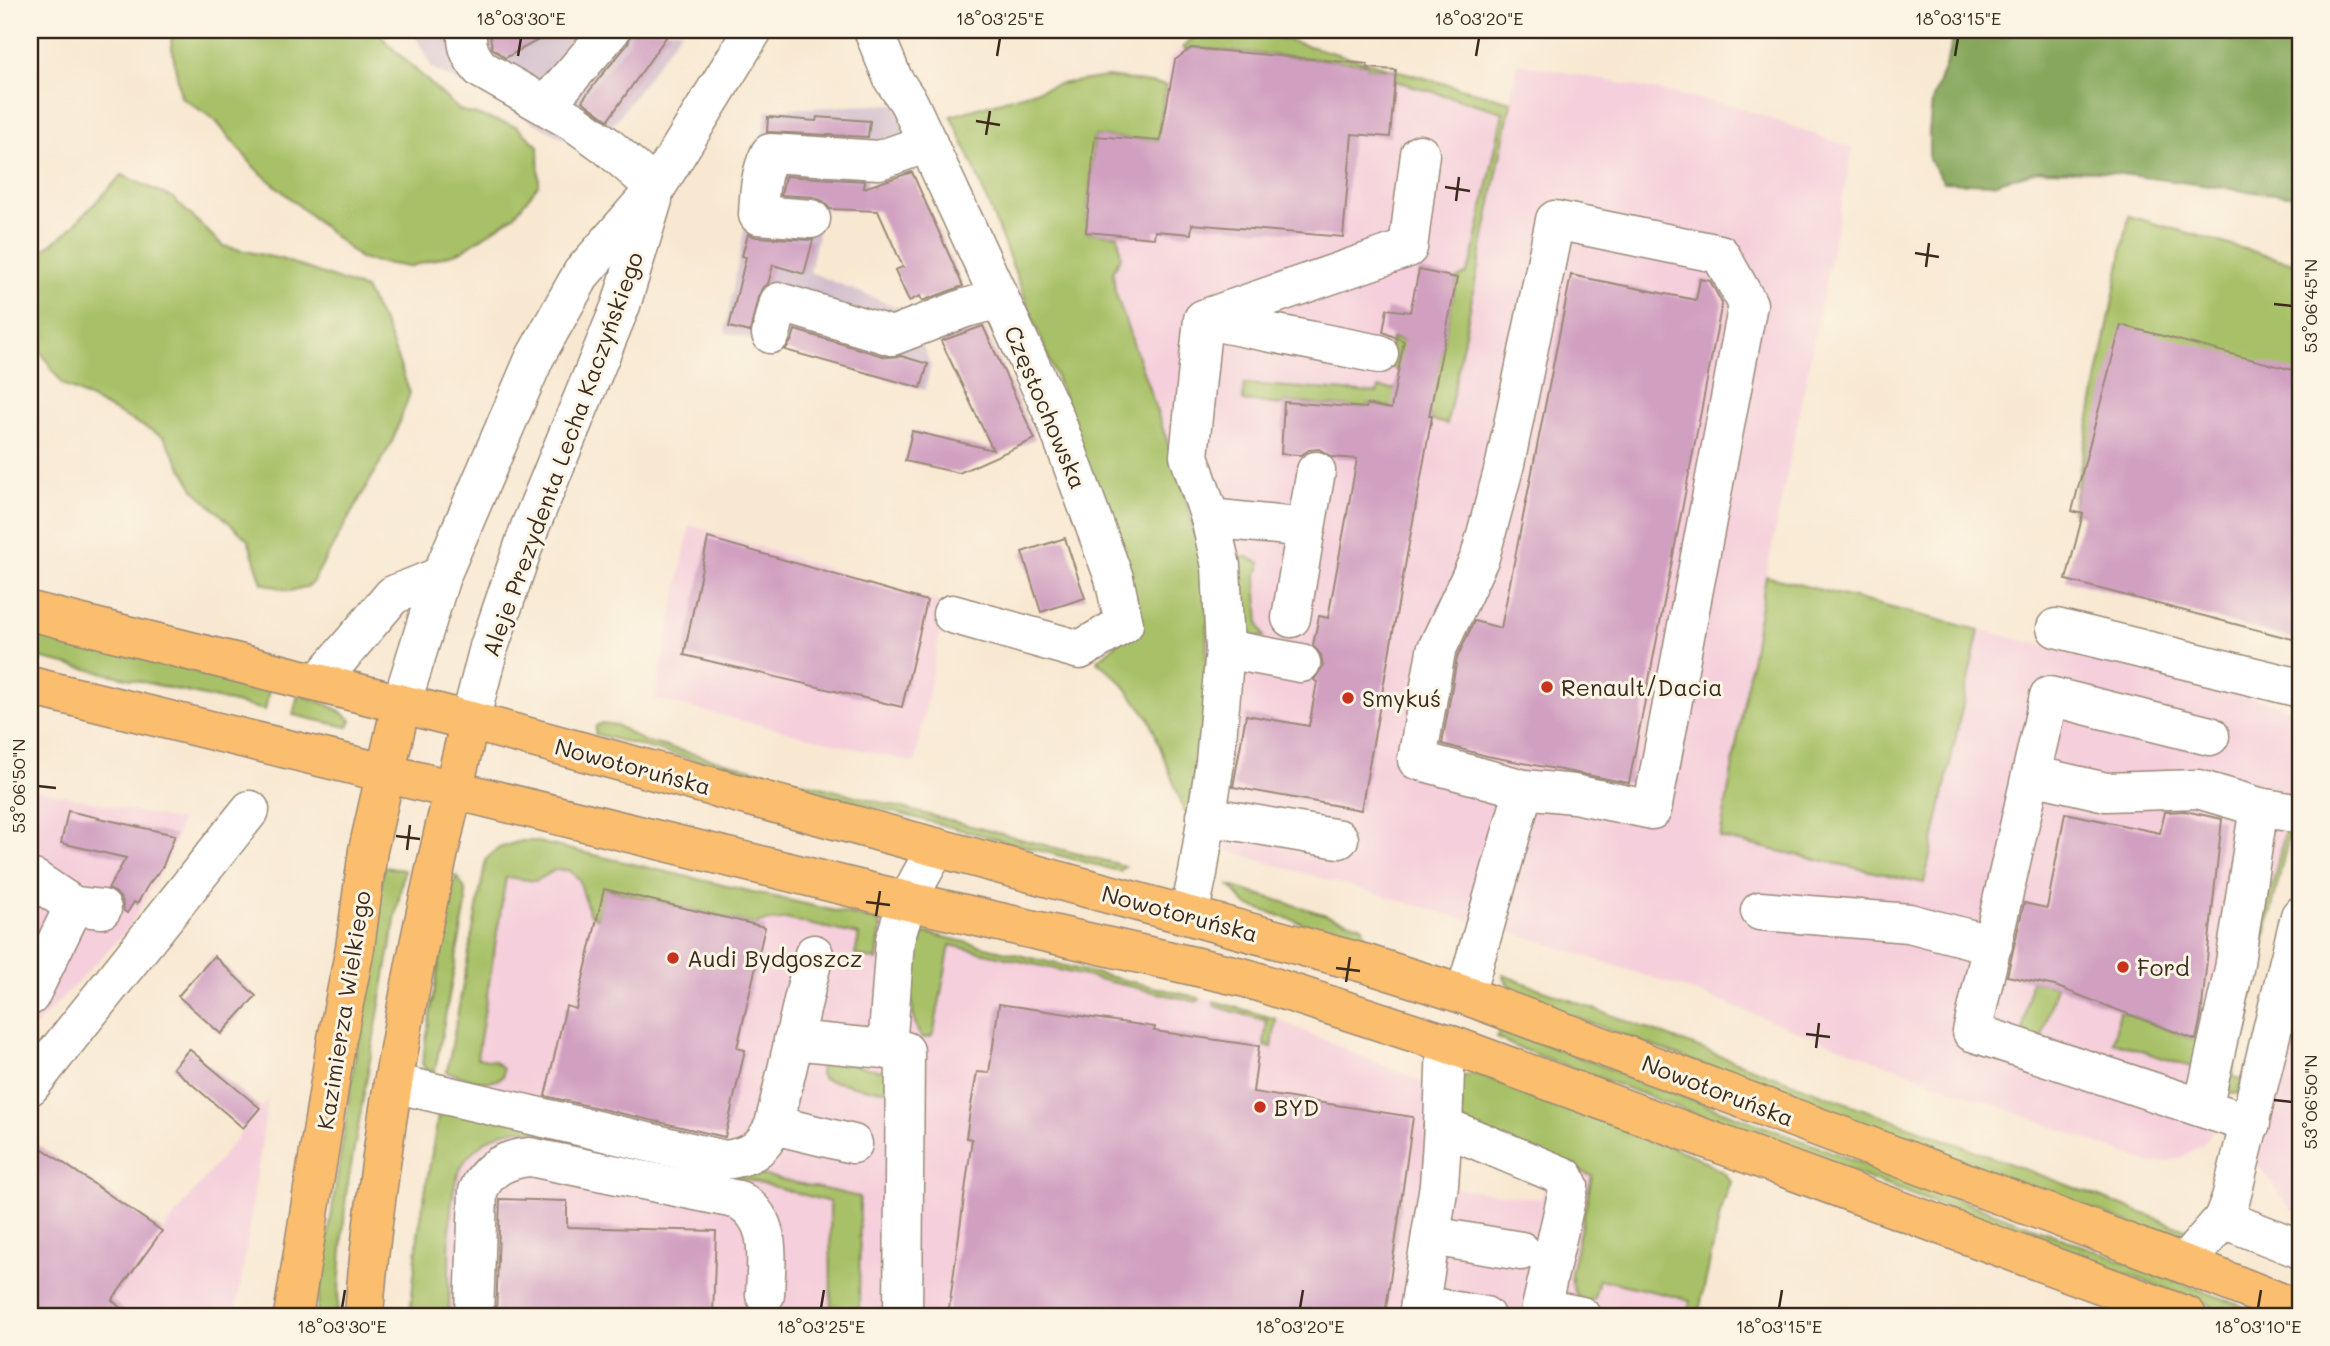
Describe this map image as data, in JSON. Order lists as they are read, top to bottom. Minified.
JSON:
{"streets":{"main road":["Nowotoruńska","Kazimierza Wielkiego"],"street":["Częstochowska","Aleje Prezydenta Lecha Kaczyńskiego"]},"crossings":[["Aleje Prezydenta Lecha Kaczyńskiego","Nowotoruńska"],["Aleje Prezydenta Lecha Kaczyńskiego","Kazimierza Wielkiego"],["Nowotoruńska","Kazimierza Wielkiego"]],"places":["Renault/Dacia","Smykuś","Audi Bydgoszcz","Ford","BYD"],"coordinates":["18°03'30\"E","18°03'25\"E","18°03'20\"E","18°03'15\"E","53°06'45\"N","53°06'50\"N","18°03'10\"E"]}
